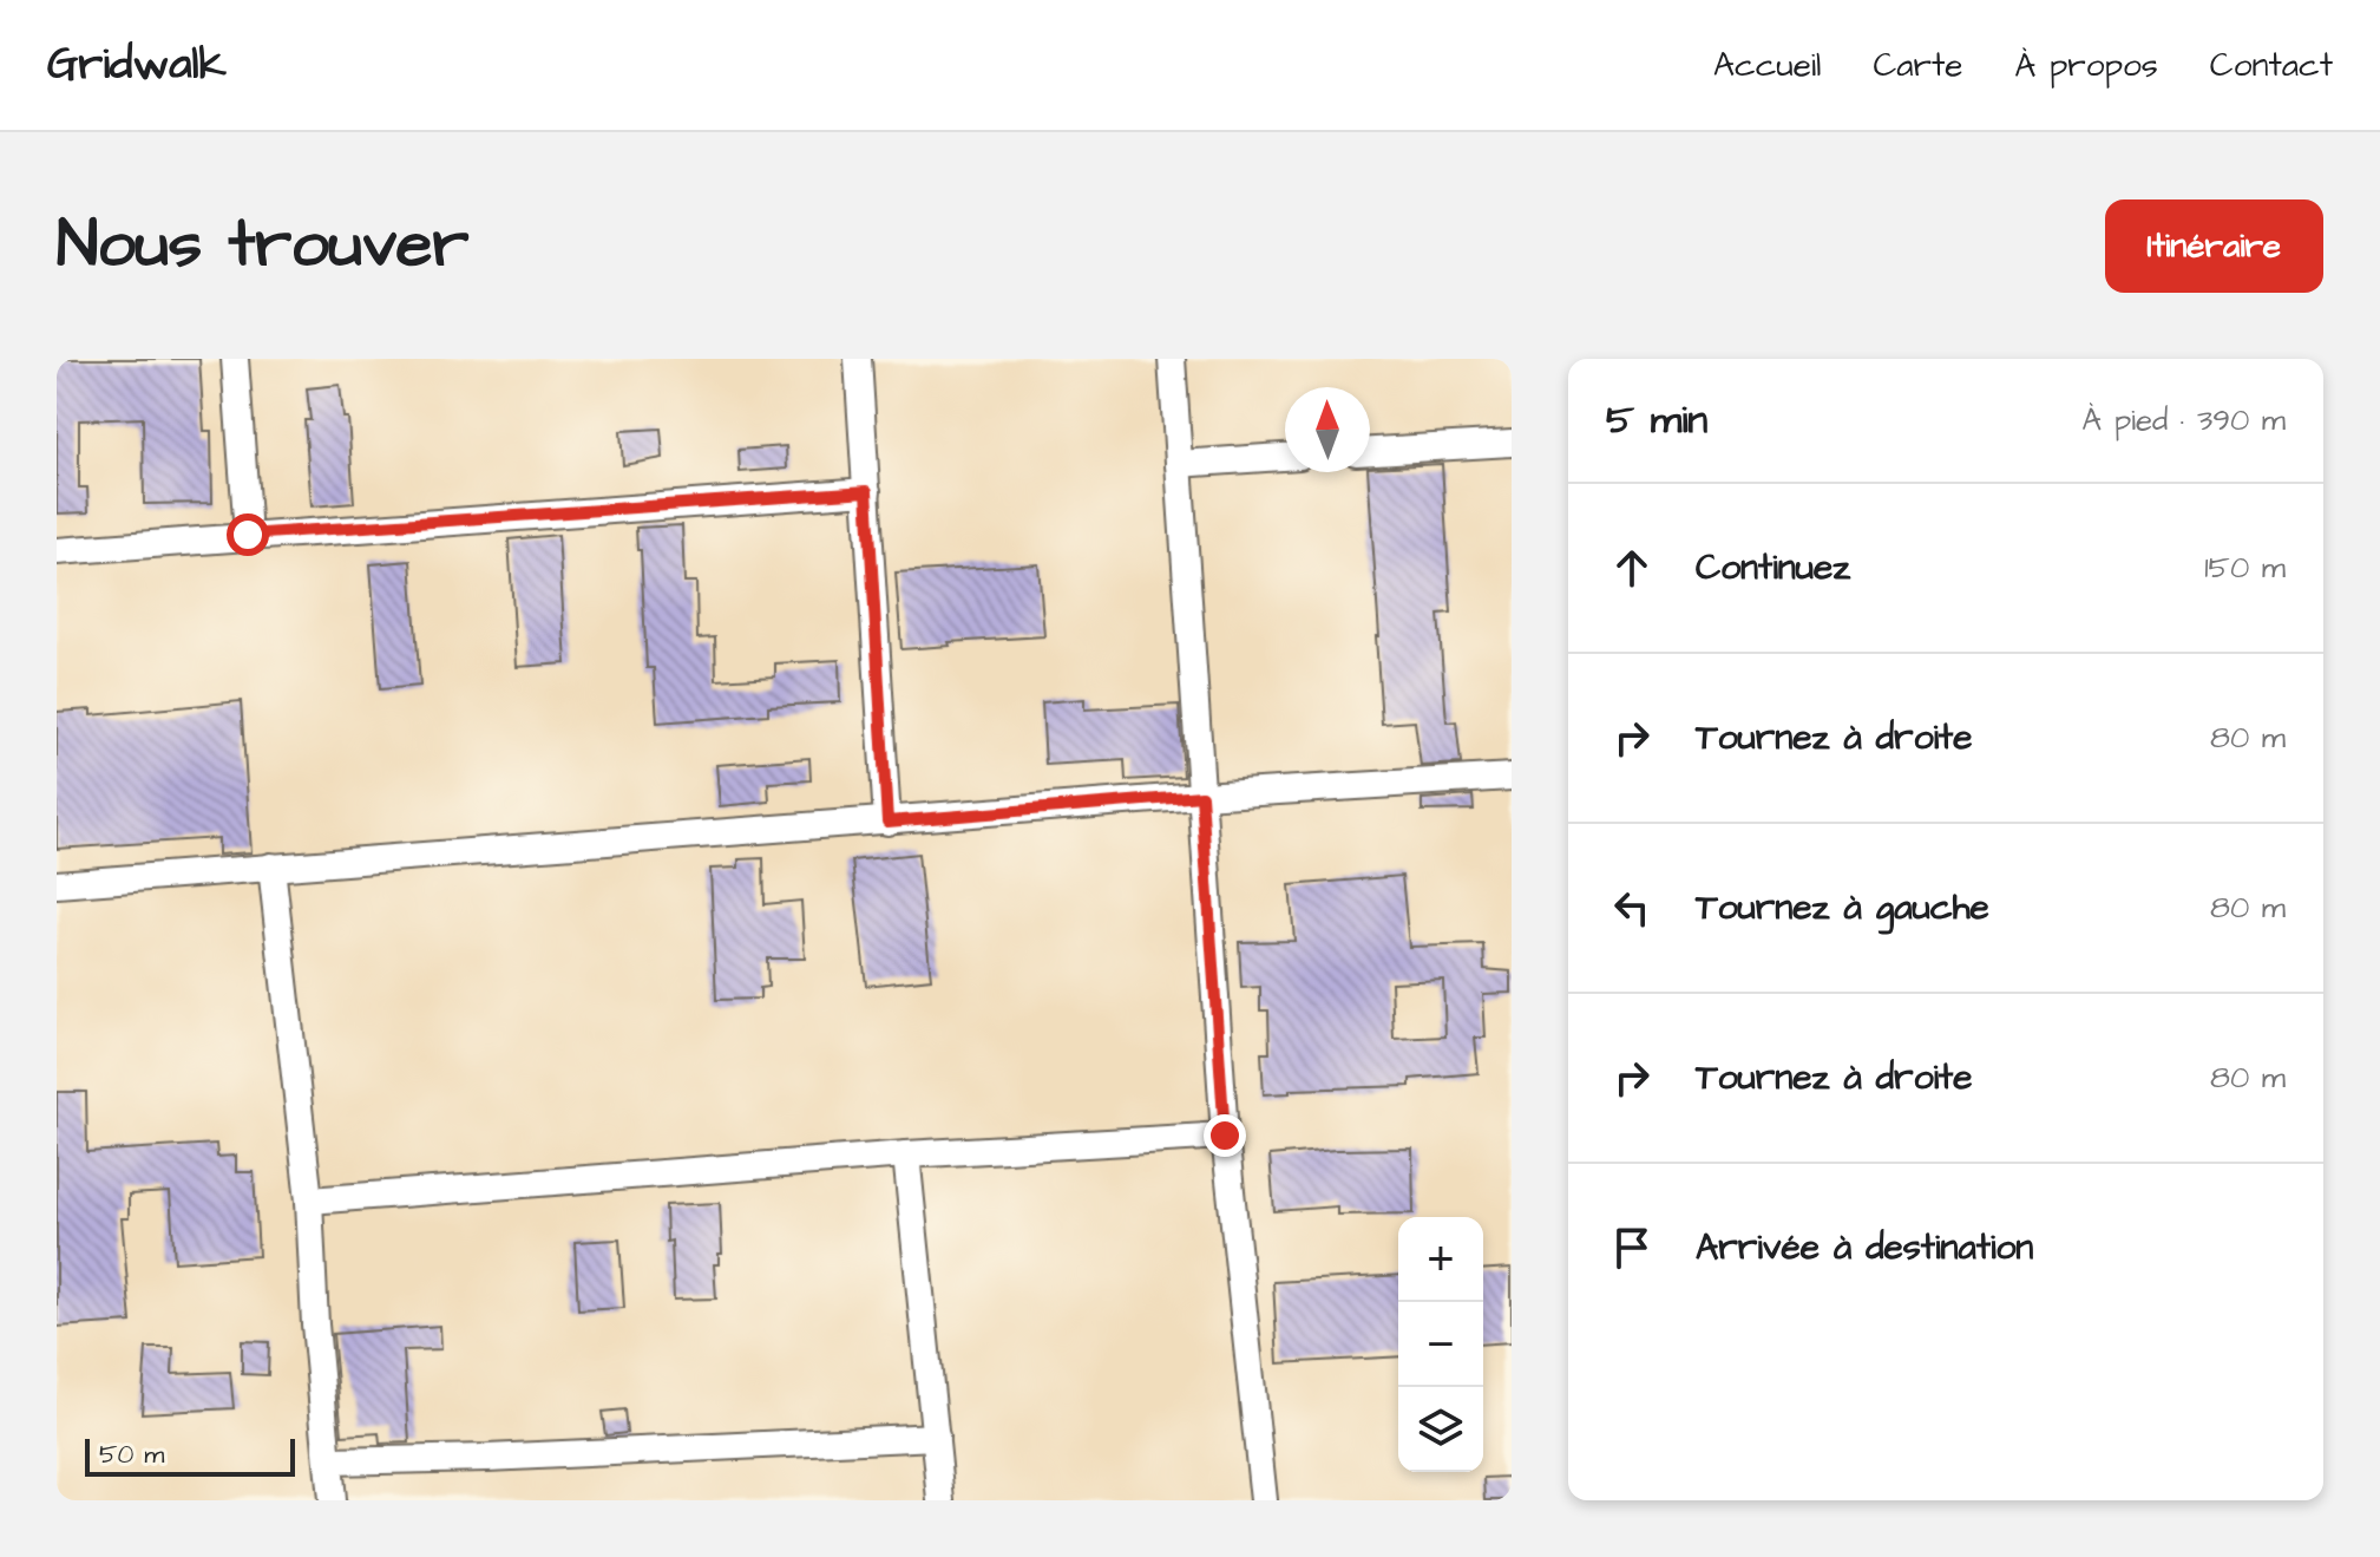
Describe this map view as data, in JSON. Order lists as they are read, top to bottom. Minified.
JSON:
{"scale_bar":"50 m","north":"top","page":{"header":"Gridwalk","nav":["Accueil","Carte","À propos","Contact"],"title":"Nous trouver","buttons":"Itinéraire","heading":["5 min","À pied · 390 m"],"list":[["Continuez","150 m"],["Tournez à droite","80 m"],["Tournez à gauche","80 m"],["Tournez à droite","80 m"],"Arrivée à destination"],"map_buttons":["+","−"],"scale":"50 m"}}
